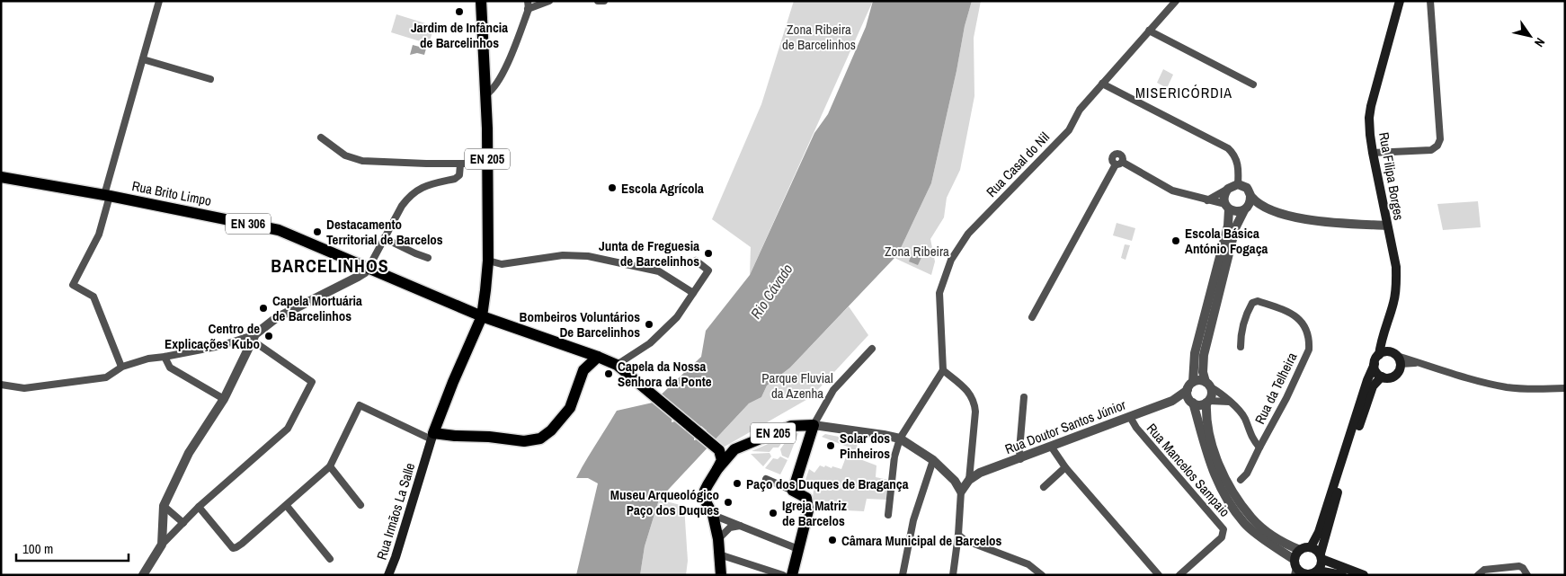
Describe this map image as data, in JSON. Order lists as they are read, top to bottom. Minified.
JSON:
{"streets":{"main road":["EN 205","Rua Filipa Borges","Rua Brito Limpo","EN 306","Rua Irmãos La Salle"],"street":["Rua Casal do Nil","Rua da Telheira","Rua Doutor Santos Júnior","Rua Mancelos Sampaio"]},"crossings":[["EN 205","Rua Brito Limpo"],["EN 205","Rua Irmãos La Salle"],["Rua Doutor Santos Júnior","Rua Mancelos Sampaio"]],"districts":["MISERICÓRDIA","BARCELINHOS"],"water":["Rio Cávado"],"parks":["Zona Ribeira de Barcelinhos","Zona Ribeira","Parque Fluvial da Azenha"],"places":["Jardim de Infância de Barcelinhos","Escola Agrícola","Destacamento Territorial de Barcelos","Escola Básica António Fogaça","Junta de Freguesia de Barcelinhos","Capela Mortuária de Barcelinhos","Bombeiros Voluntários De Barcelinhos","Centro de Explicações Kubo","Capela da Nossa Senhora da Ponte","Solar dos Pinheiros","Paço dos Duques de Bragança","Museu Arqueológico Paço dos Duques","Igreja Matriz de Barcelos","Câmara Municipal de Barcelos"],"scale_bar":"100 m","north":"bottom right"}
